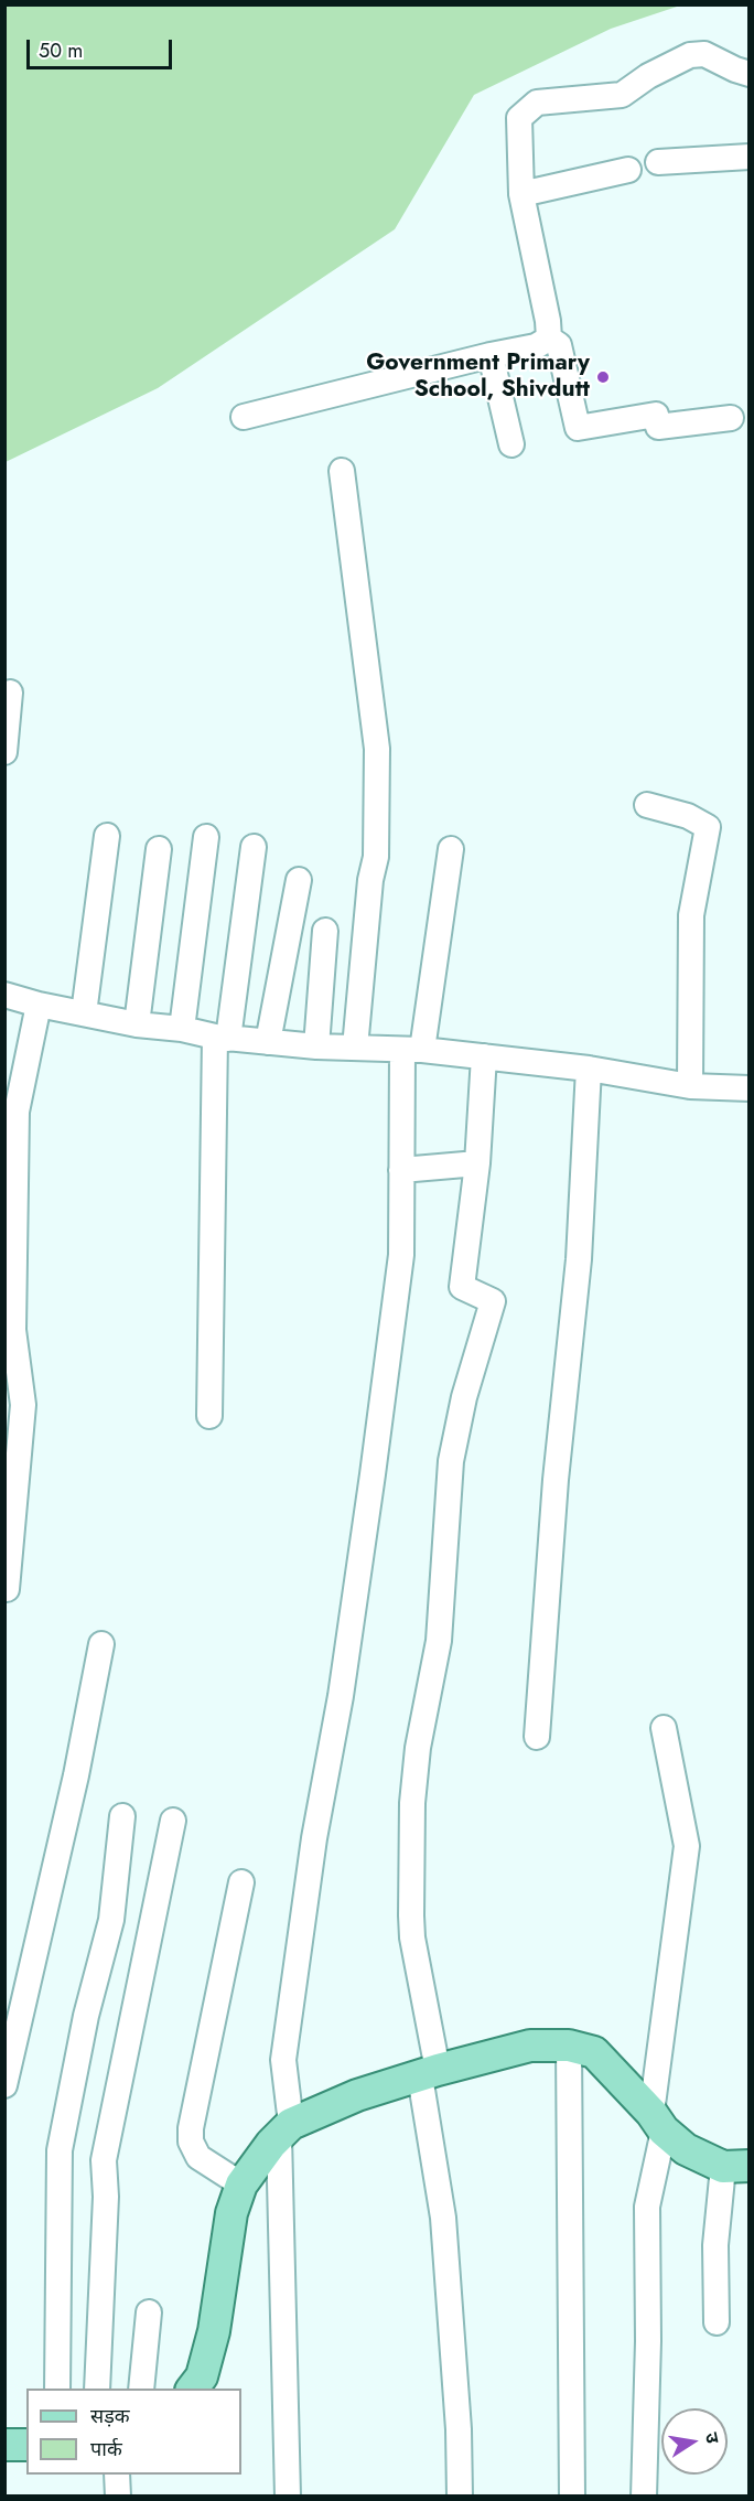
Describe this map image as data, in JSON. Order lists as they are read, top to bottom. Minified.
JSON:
{"places":["Government Primary School, Shivdutt"],"legend":["सड़क","पार्क"],"scale_bar":"50 m","north":"right"}
